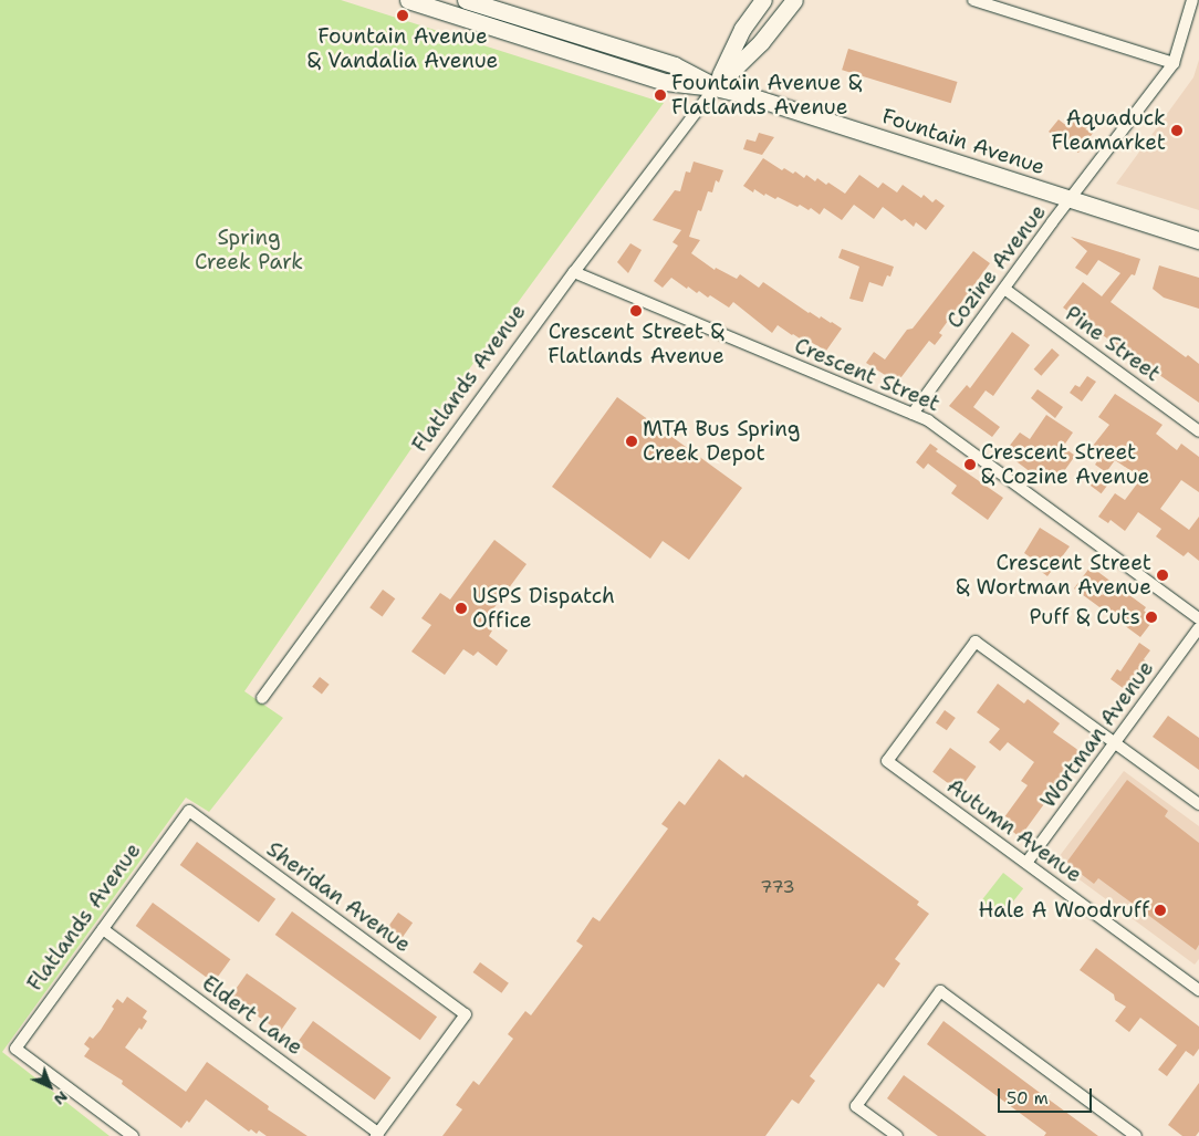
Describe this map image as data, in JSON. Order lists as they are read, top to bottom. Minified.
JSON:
{"streets":{"main road":["Fountain Avenue","Flatlands Avenue"],"street":["Cozine Avenue","Pine Street","Crescent Street","Wortman Avenue","Autumn Avenue","Sheridan Avenue","Eldert Lane"]},"crossings":[["Fountain Avenue","Cozine Avenue"],["Fountain Avenue","Flatlands Avenue"],["Cozine Avenue","Pine Street"],["Cozine Avenue","Crescent Street"],["Crescent Street","Flatlands Avenue"],["Flatlands Avenue","Sheridan Avenue"],["Flatlands Avenue","Eldert Lane"],["Wortman Avenue","Autumn Avenue"],["Sheridan Avenue","Eldert Lane"]],"parks":["Spring Creek Park"],"places":["Fountain Avenue & Vandalia Avenue","Fountain Avenue & Flatlands Avenue","Aquaduck Fleamarket","Crescent Street & Flatlands Avenue","MTA Bus Spring Creek Depot","Crescent Street & Cozine Avenue","Crescent Street & Wortman Avenue","USPS Dispatch Office","Puff & Cuts","Hale A Woodruff"],"house_numbers":["773"],"scale_bar":"50 m","north":"bottom right"}
